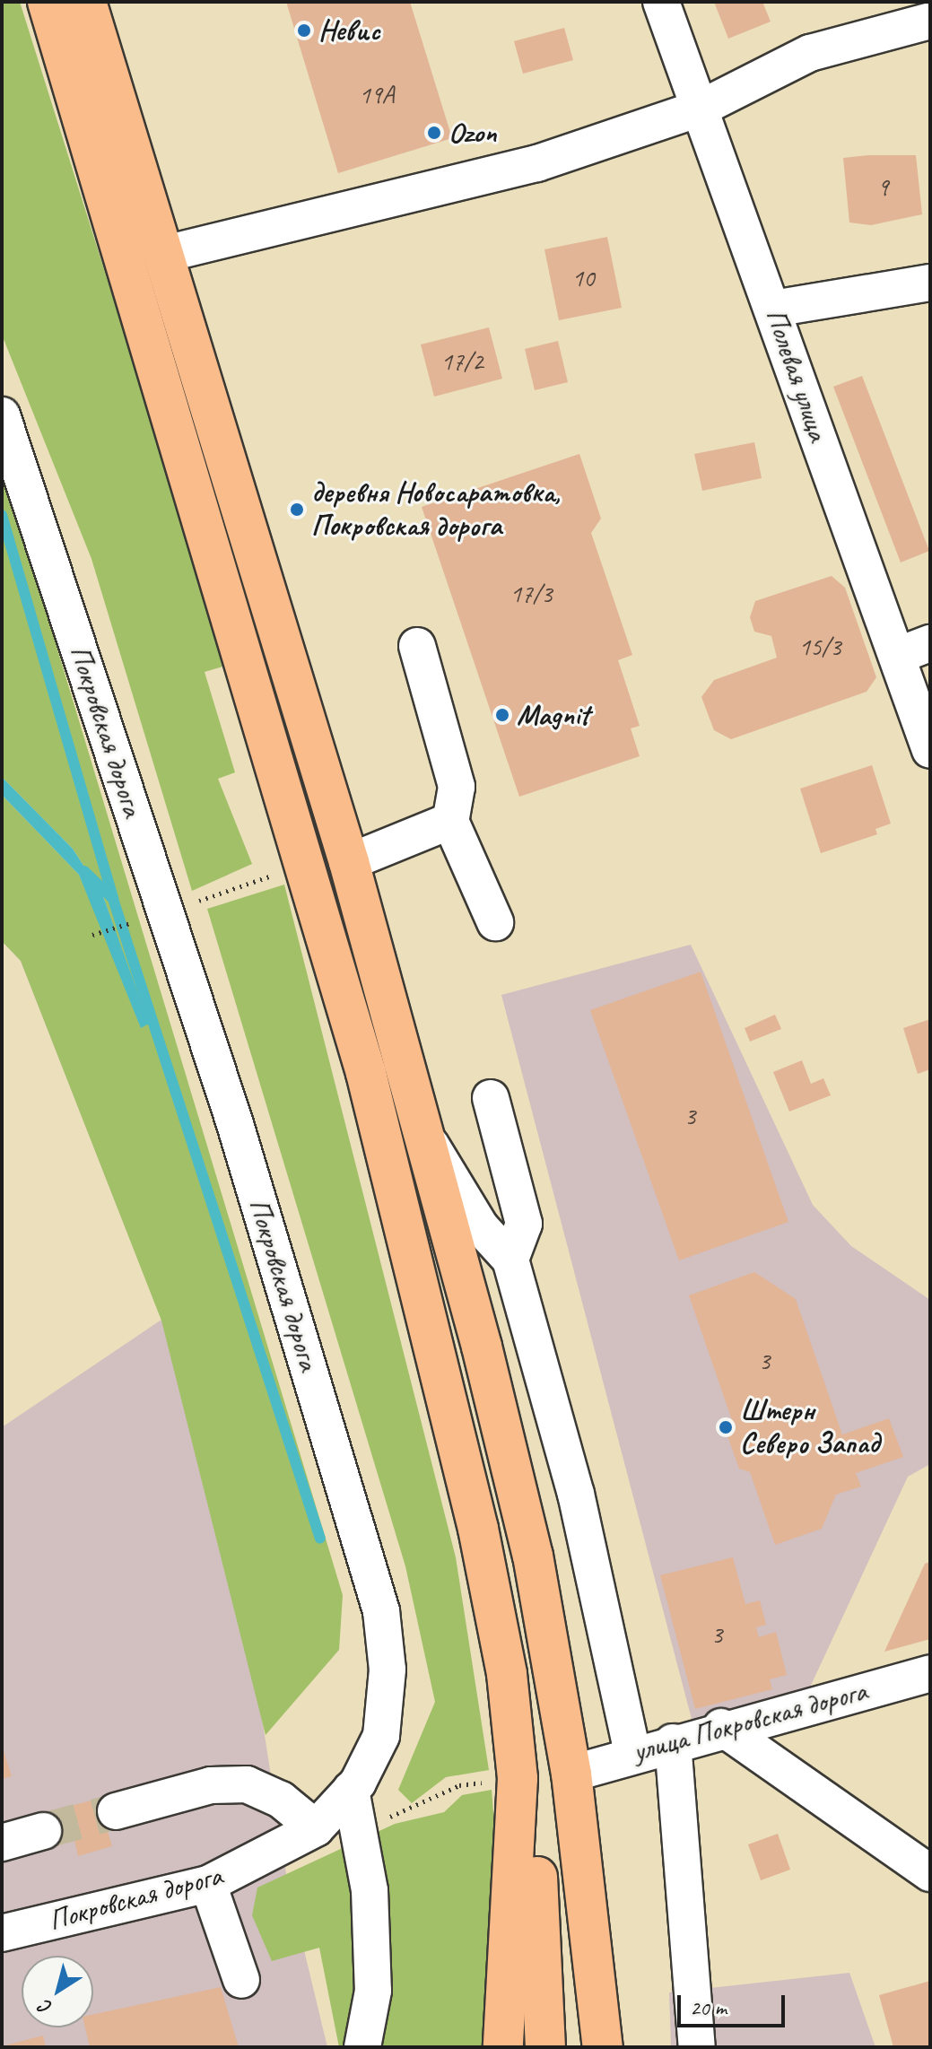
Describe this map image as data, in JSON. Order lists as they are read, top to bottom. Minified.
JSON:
{"streets":{"street":["Полевая улица","Покровская дорога","улица Покровская дорога"]},"places":["Невис","Ozon","деревня Новосаратовка, Покровская дорога","Magnit","Штерн Северо Запад"],"house_numbers":["19А","9","10","17/2","17/3","15/3","3","3","3"],"scale_bar":"20 m","north":"bottom left"}
